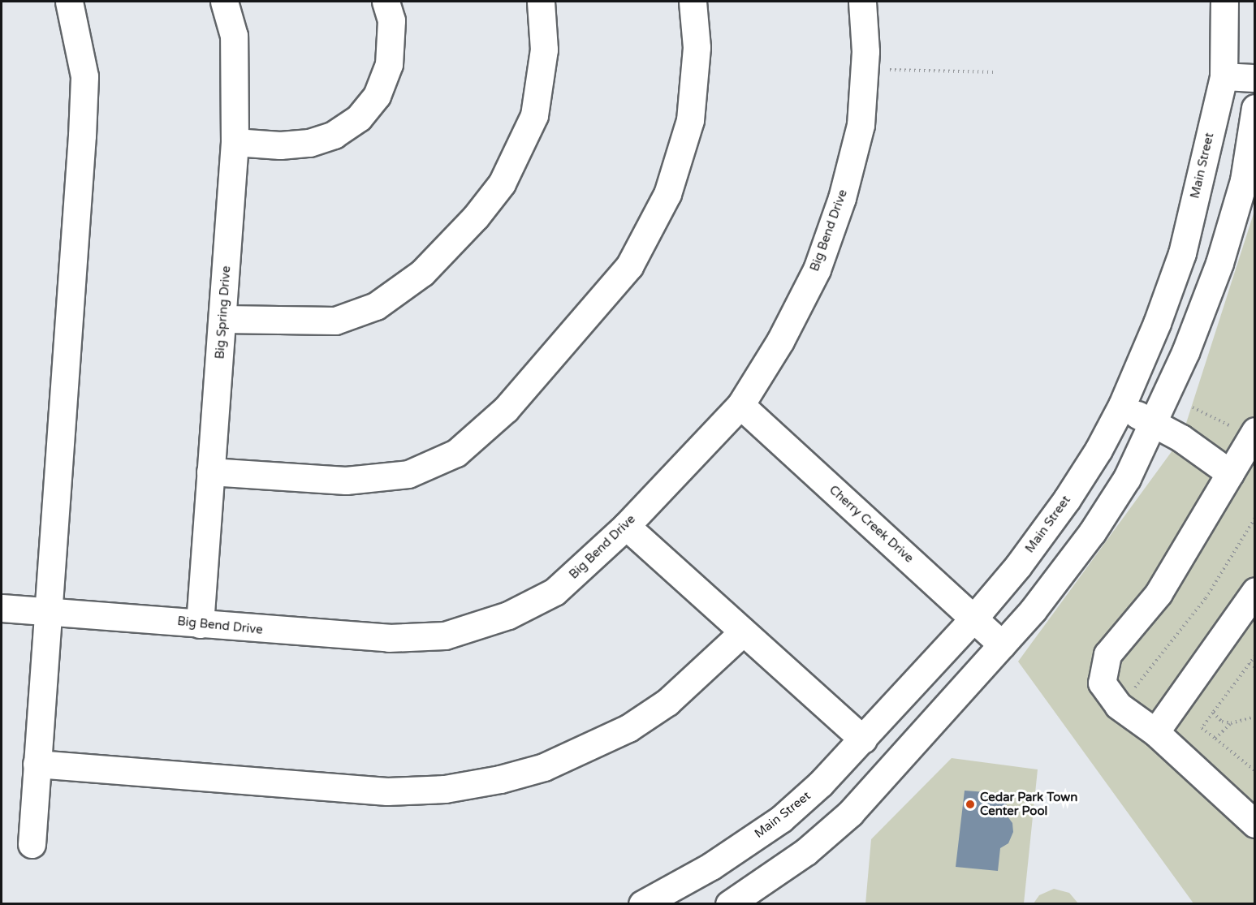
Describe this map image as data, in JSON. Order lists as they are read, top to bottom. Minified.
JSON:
{"streets":{"street":["Main Street","Big Bend Drive","Big Spring Drive","Cherry Creek Drive"]},"crossings":[["Main Street","Cherry Creek Drive"],["Big Bend Drive","Big Spring Drive"],["Big Bend Drive","Cherry Creek Drive"]],"places":["Cedar Park Town Center Pool"]}
